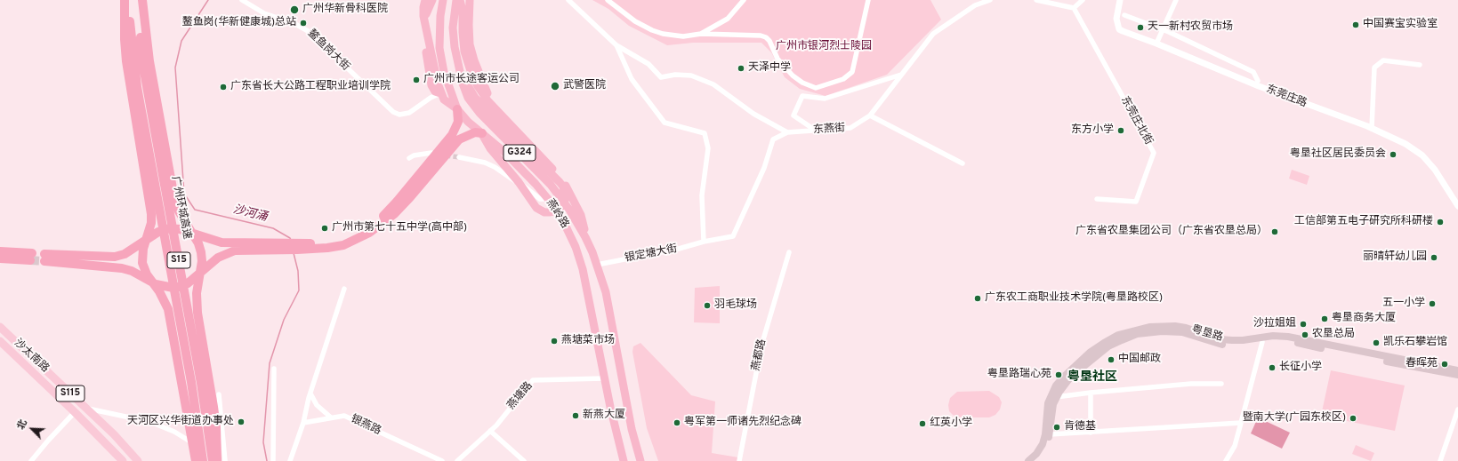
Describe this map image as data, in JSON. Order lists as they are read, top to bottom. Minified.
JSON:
{"streets":{"highway":["G324","广州环城高速","燕岭路","S15"],"main road":["粤垦路","沙太南路","S115"],"street":["鳌鱼岗大街","东莞庄路","东莞庄北街","东燕街","银定塘大街","燕都路","燕塘路","银燕路"]},"crossings":[["燕岭路","银定塘大街"],["燕岭路","燕塘路"]],"districts":["粤垦社区"],"water":["沙河涌"],"parks":["广州市银河烈士陵园"],"places":["广州华新骨科医院","鳌鱼岗(华新健康城)总站","中国赛宝实验室","天一新村农贸市场","天泽中学","广州市长途客运公司","武警医院","广东省长大公路工程职业培训学院","东方小学","粤垦社区居民委员会","工信部第五电子研究所科研楼","广州市第七十五中学(高中部)","广东省农垦集团公司（广东省农垦总局）","丽晴轩幼儿园","广东农工商职业技术学院(粤垦路校区)","五一小学","羽毛球场","粤垦商务大厦","沙拉姐姐","农垦总局","燕塘菜市场","凯乐石攀岩馆","中国邮政","春晖苑","长征小学","粤垦路瑞心苑","新燕大厦","暨南大学(广园东校区)","天河区兴华街道办事处","粤军第一师诸先烈纪念碑","红英小学","肯德基"],"north":"top left"}
